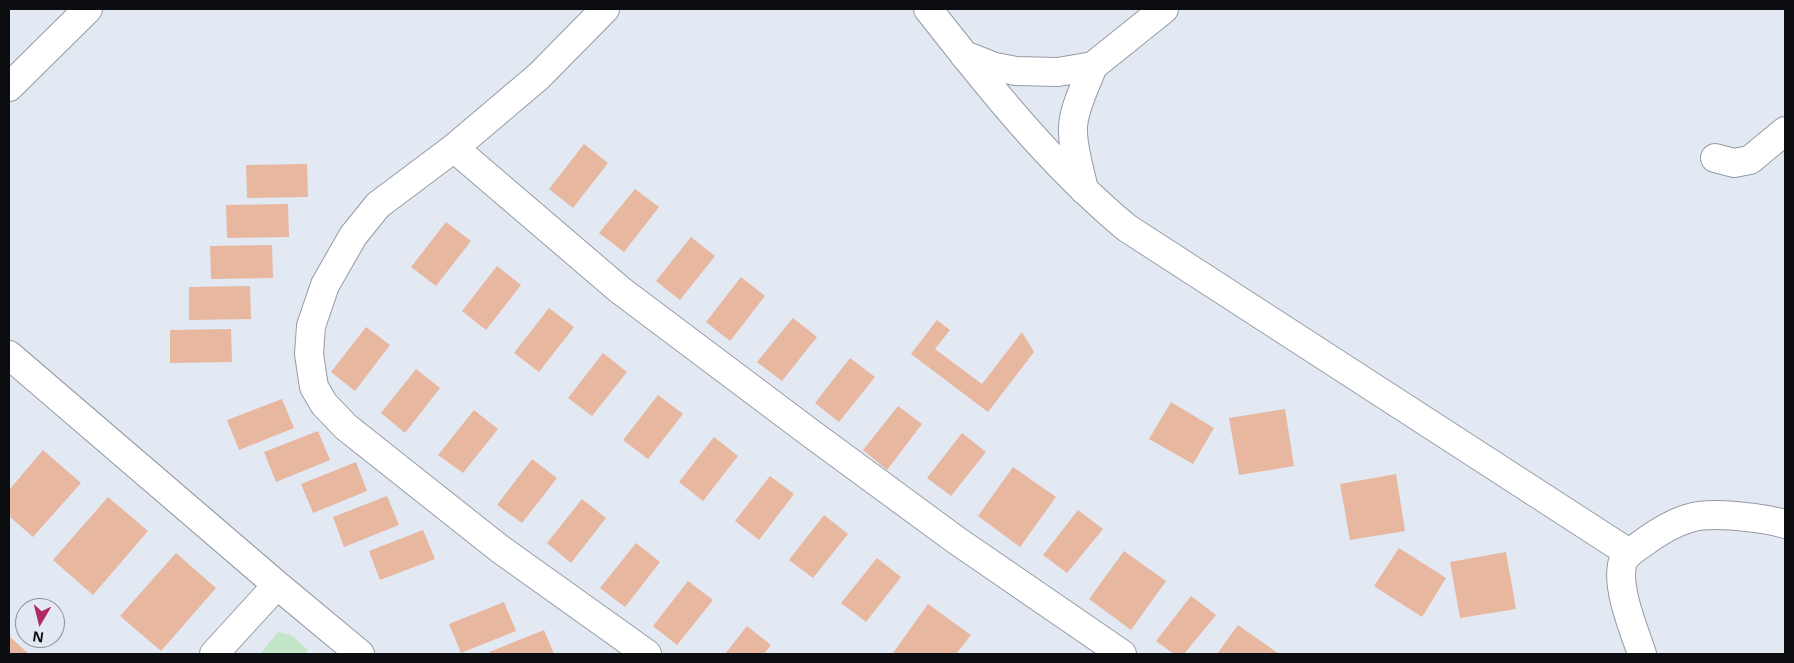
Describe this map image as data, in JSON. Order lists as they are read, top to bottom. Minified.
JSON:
{"north":"bottom"}
